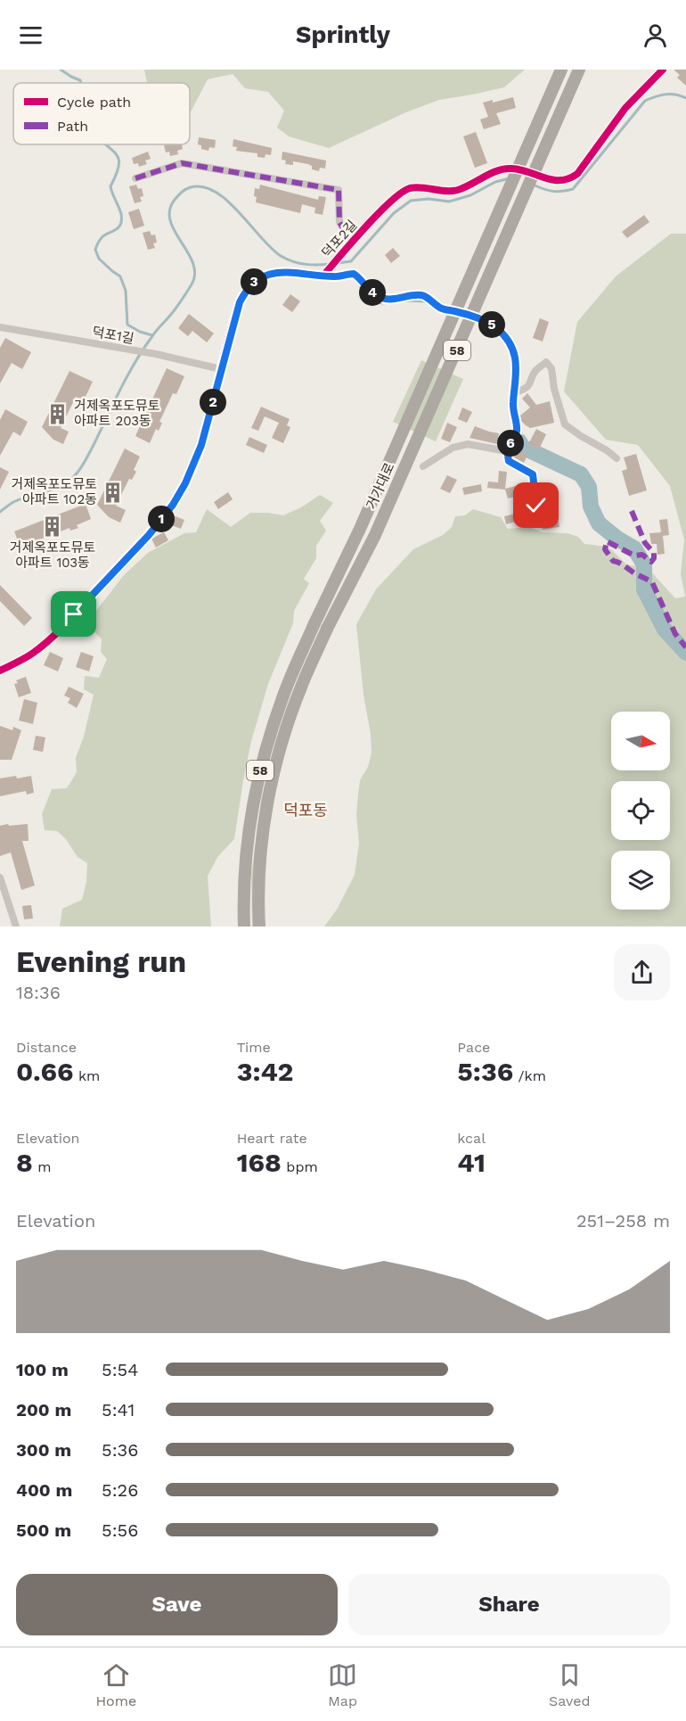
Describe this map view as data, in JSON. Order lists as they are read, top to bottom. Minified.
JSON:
{"streets":{"highway":["58","거가대로"],"street":["덕포2길","덕포1길"]},"crossings":[["덕포2길","덕포1길"]],"districts":["덕포동"],"places":{"building":["거제옥포도뮤토 아파트 203동","거제옥포도뮤토 아파트 102동","거제옥포도뮤토 아파트 103동"]},"legend":["Cycle path","Path"],"north":"right","page":{"header":"Sprintly","pins":["3","4","5","2","6","1"],"heading":["Evening run","18:36"],"stats":[["Distance","0.66 km"],["Time","3:42"],["Pace","5:36 /km"],["Elevation","8 m"],["Heart rate","168 bpm"],["kcal","41"]],"chart":["Elevation","251–258 m"],"list":[{"name":"100 m","note":"5:54"},{"name":"200 m","note":"5:41"},{"name":"300 m","note":"5:36"},{"name":"400 m","note":"5:26"},{"name":"500 m","note":"5:56"}],"buttons":["Save","Share"],"tabs":["Home","Map","Saved"]}}
